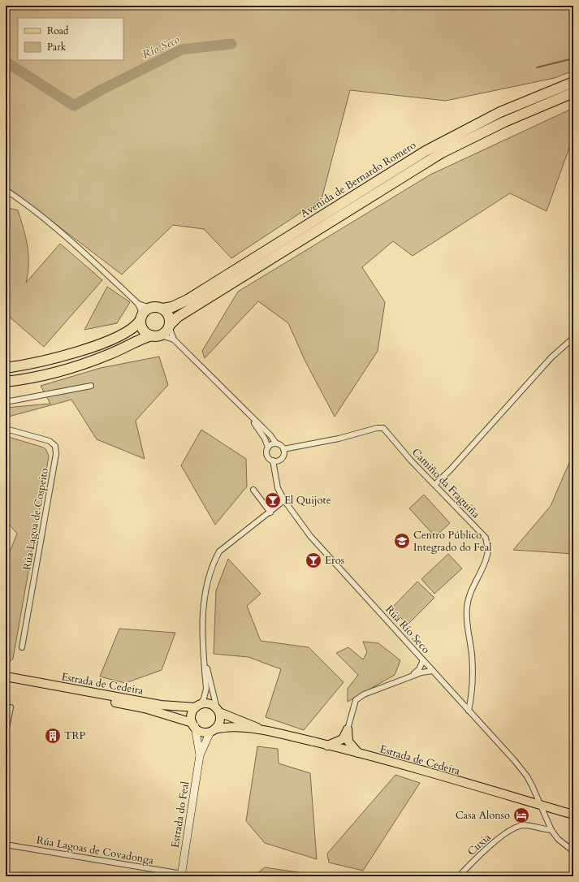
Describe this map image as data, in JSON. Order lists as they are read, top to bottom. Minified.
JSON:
{"streets":{"highway":["Avenida de Bernardo Romero"],"main road":["Estrada de Cedeira","Estrada do Feal"],"street":["Camiño da Fraguiña","Rúa Lagoa de Cospeito","Rúa Río Seco","Cuxia","Rúa Lagoas de Covadonga"]},"crossings":[["Camiño da Fraguiña","Rúa Río Seco"],["Rúa Río Seco","Estrada de Cedeira"],["Rúa Río Seco","Cuxia"],["Estrada de Cedeira","Estrada do Feal"],["Estrada do Feal","Rúa Lagoas de Covadonga"]],"water":["Río Seco"],"places":{"bar":["El Quijote","Eros"],"school or university":["Centro Público Integrado do Feal"],"building":["TRP"],"hotel":["Casa Alonso"]},"legend":["Road","Park"]}
